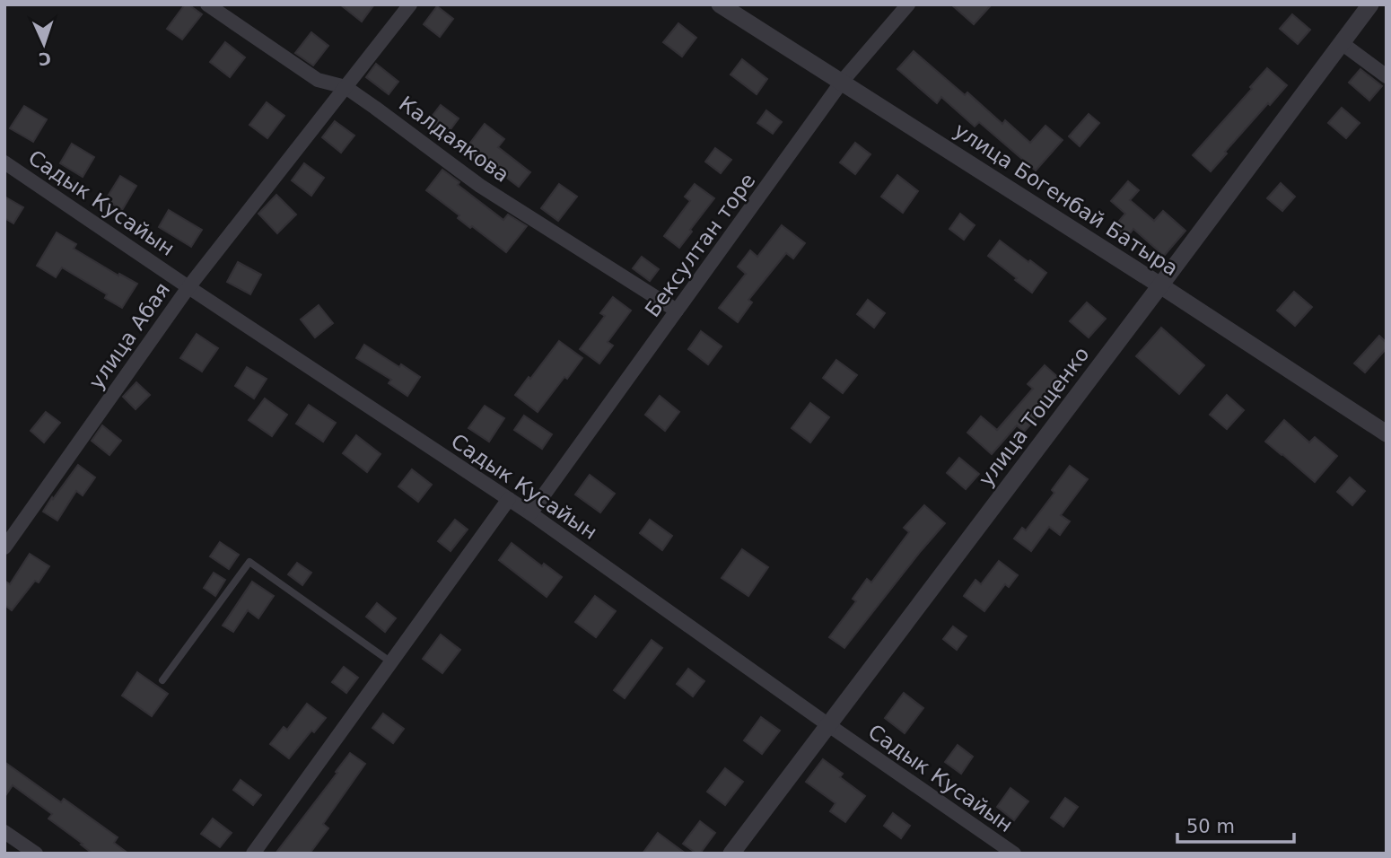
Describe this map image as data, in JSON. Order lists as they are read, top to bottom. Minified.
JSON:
{"streets":{"street":["Калдаякова","улица Богенбай Батыра","Садык Кусайын","Бексултан торе","улица Абая","улица Тощенко"]},"crossings":[["Калдаякова","Бексултан торе"],["Калдаякова","улица Абая"],["улица Богенбай Батыра","Бексултан торе"],["улица Богенбай Батыра","улица Тощенко"],["Садык Кусайын","Бексултан торе"],["Садык Кусайын","улица Абая"],["Садык Кусайын","улица Тощенко"]],"scale_bar":"50 m","north":"bottom"}
